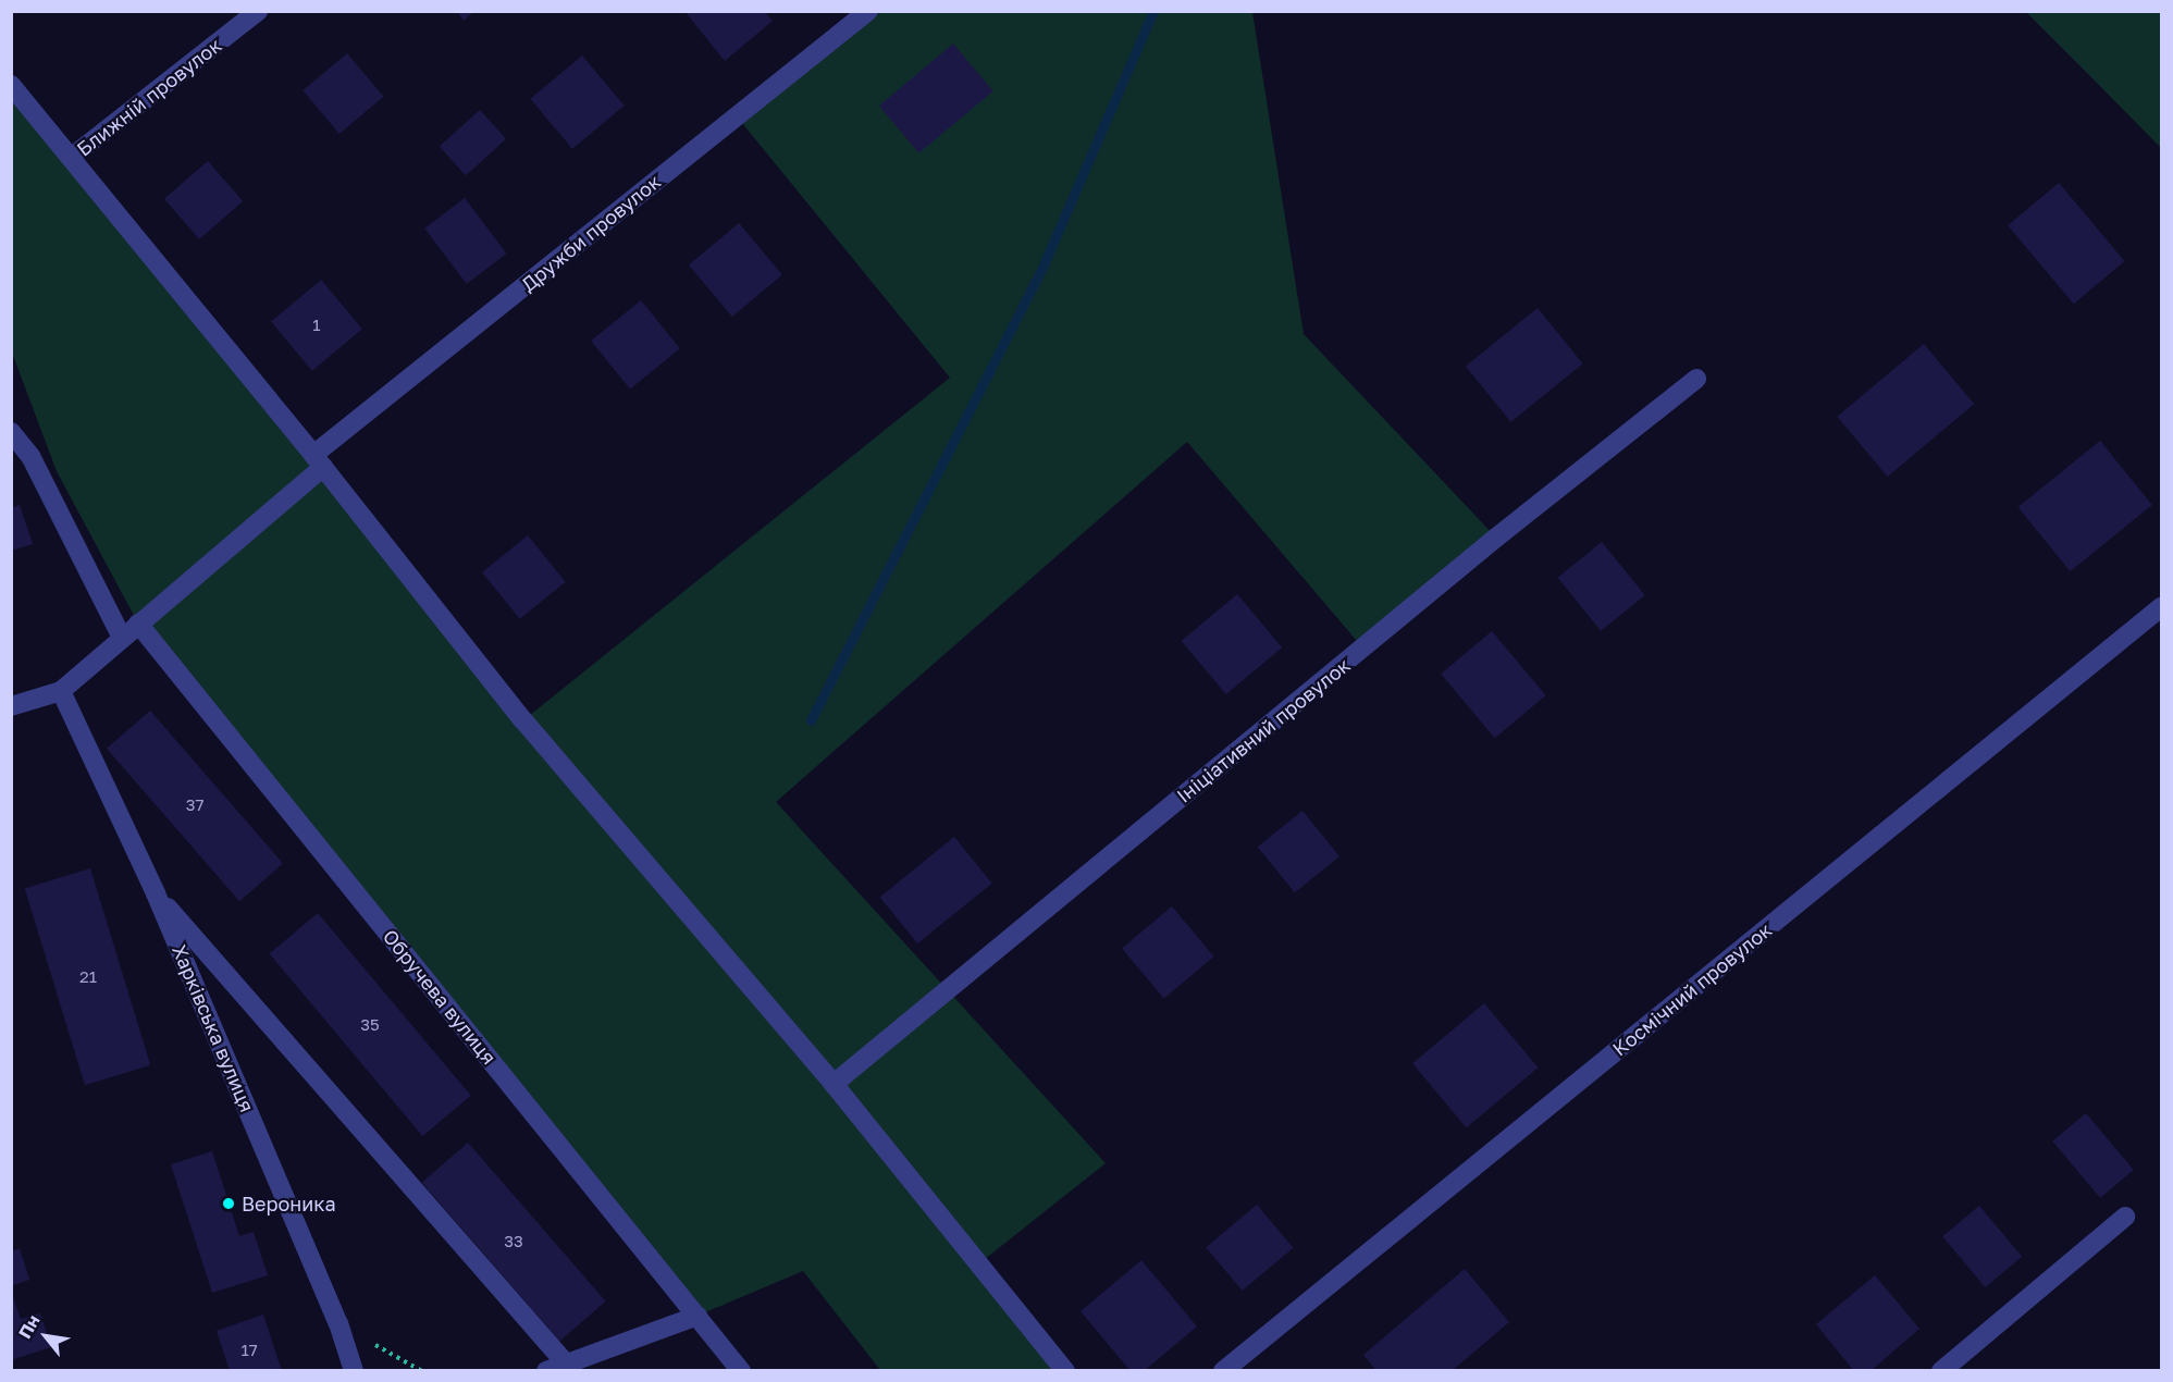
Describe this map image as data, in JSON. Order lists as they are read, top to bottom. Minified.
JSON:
{"streets":{"street":["Ближній провулок","Дружби провулок","Ініціативний провулок","Космічний провулок","Обручева вулиця","Харківська вулиця"]},"crossings":[["Дружби провулок","Обручева вулиця"],["Дружби провулок","Харківська вулиця"]],"places":["Вероника"],"house_numbers":["1","37","21","35","33","17"],"north":"top left"}
